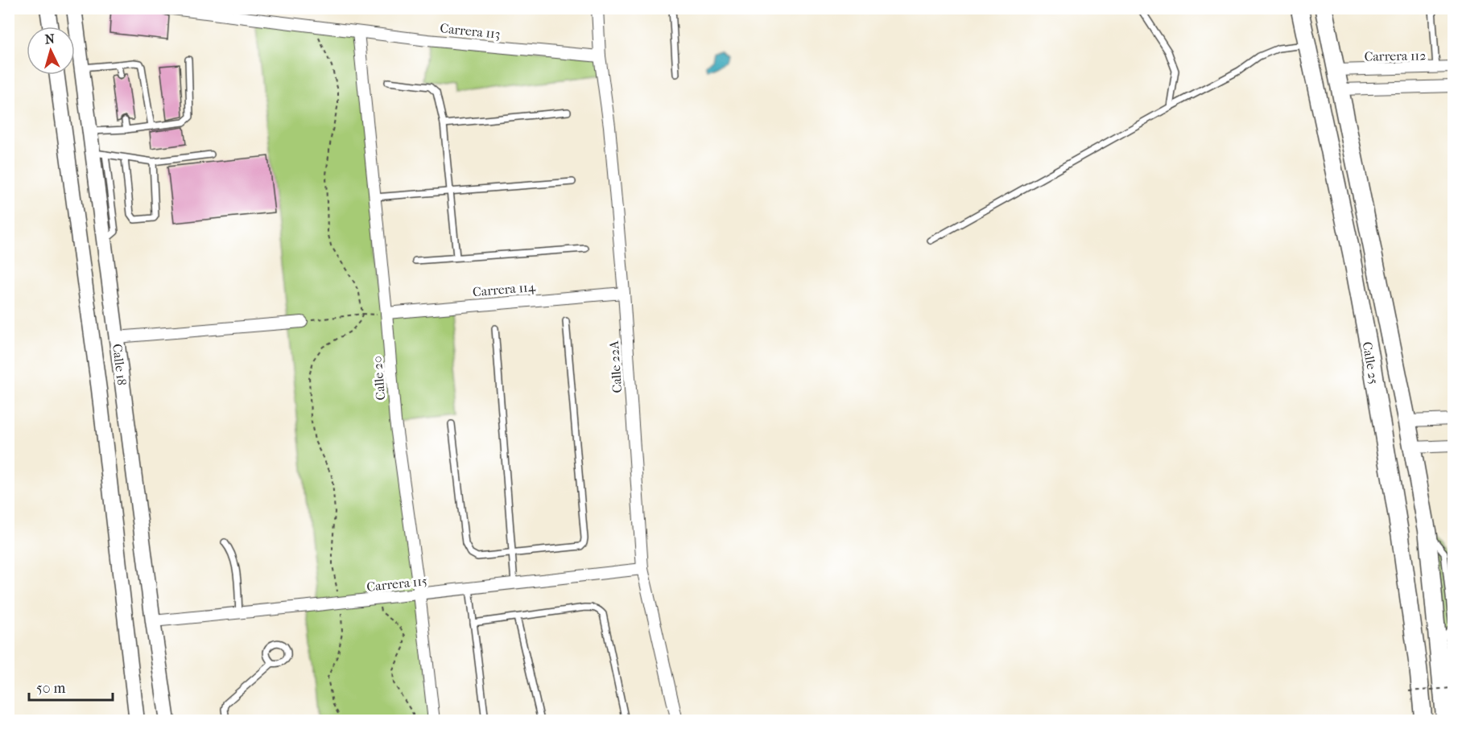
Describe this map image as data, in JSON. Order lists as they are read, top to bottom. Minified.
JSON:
{"streets":{"highway":["Calle 25"],"main road":["Calle 18"],"street":["Carrera 113","Carrera 112","Carrera 114","Calle 22A","Calle 20","Carrera 115"]},"crossings":[["Carrera 113","Calle 22A"],["Carrera 113","Calle 20"],["Carrera 112","Calle 25"],["Carrera 114","Calle 22A"],["Carrera 114","Calle 20"],["Calle 18","Carrera 115"],["Calle 22A","Carrera 115"],["Calle 20","Carrera 115"]],"scale_bar":"50 m","north":"top"}
